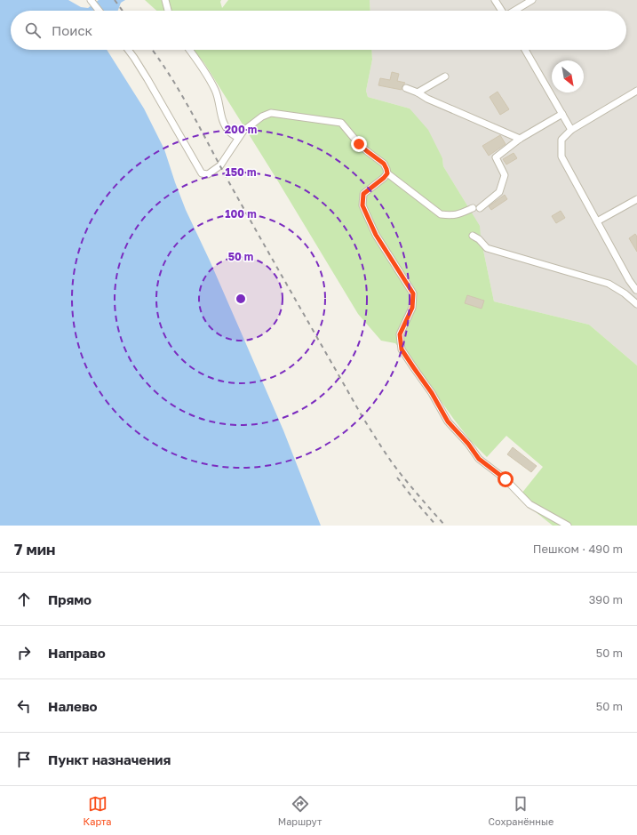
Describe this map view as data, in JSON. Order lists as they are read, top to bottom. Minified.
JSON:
{"north":"bottom right","page":{"search":"Поиск","heading":["7 мин","Пешком · 490 m"],"list":[["Прямо","390 m"],["Направо","50 m"],["Налево","50 m"],"Пункт назначения"],"nav":["Карта","Маршрут","Сохранённые"]},"rings":["200 m","150 m","100 m","50 m"]}
